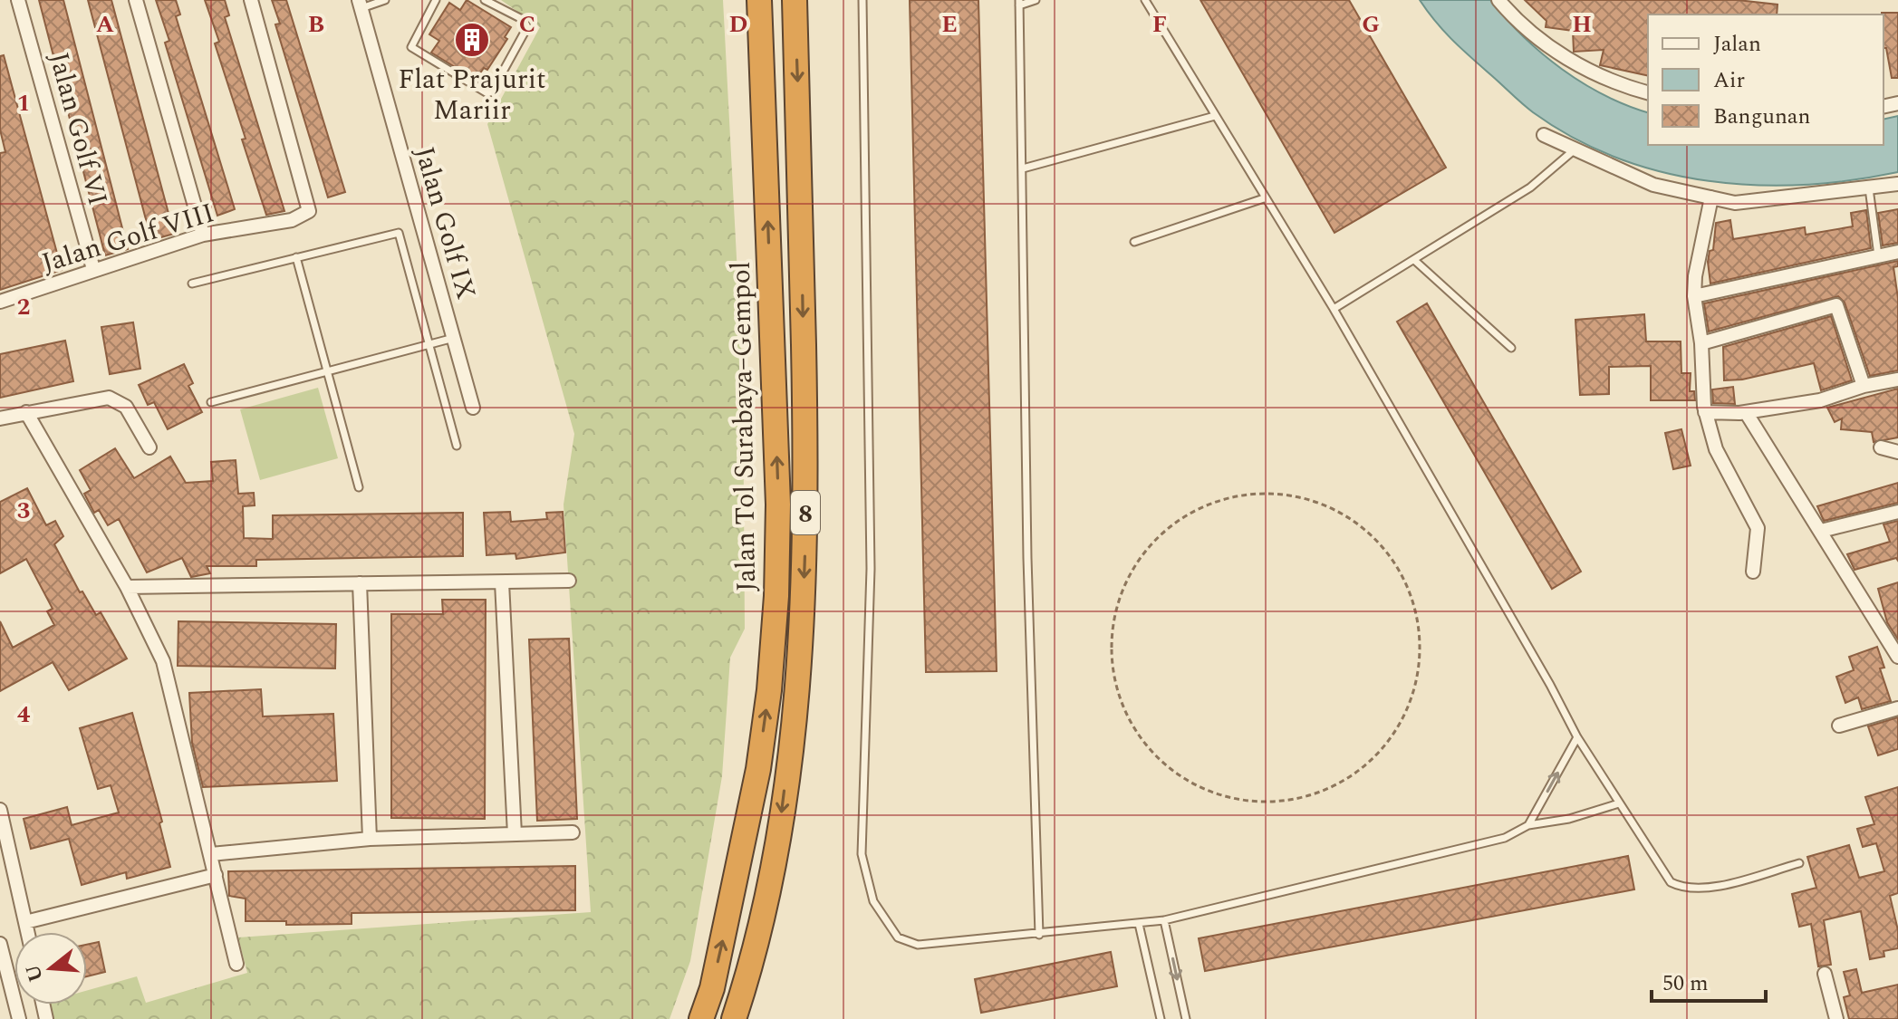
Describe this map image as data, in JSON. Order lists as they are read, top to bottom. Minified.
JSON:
{"streets":{"highway":["Jalan Tol Surabaya–Gempol","8"],"street":["Jalan Golf VI","Jalan Golf IX","Jalan Golf VIII"]},"crossings":[["Jalan Golf VI","Jalan Golf VIII"]],"places":{"building":["Flat Prajurit Mariir"]},"legend":["Jalan","Air","Bangunan"],"scale_bar":"50 m","north":"left","grid":{"columns":["A","B","C","D","E","F","G","H"],"rows":["1","2","3","4"]}}
